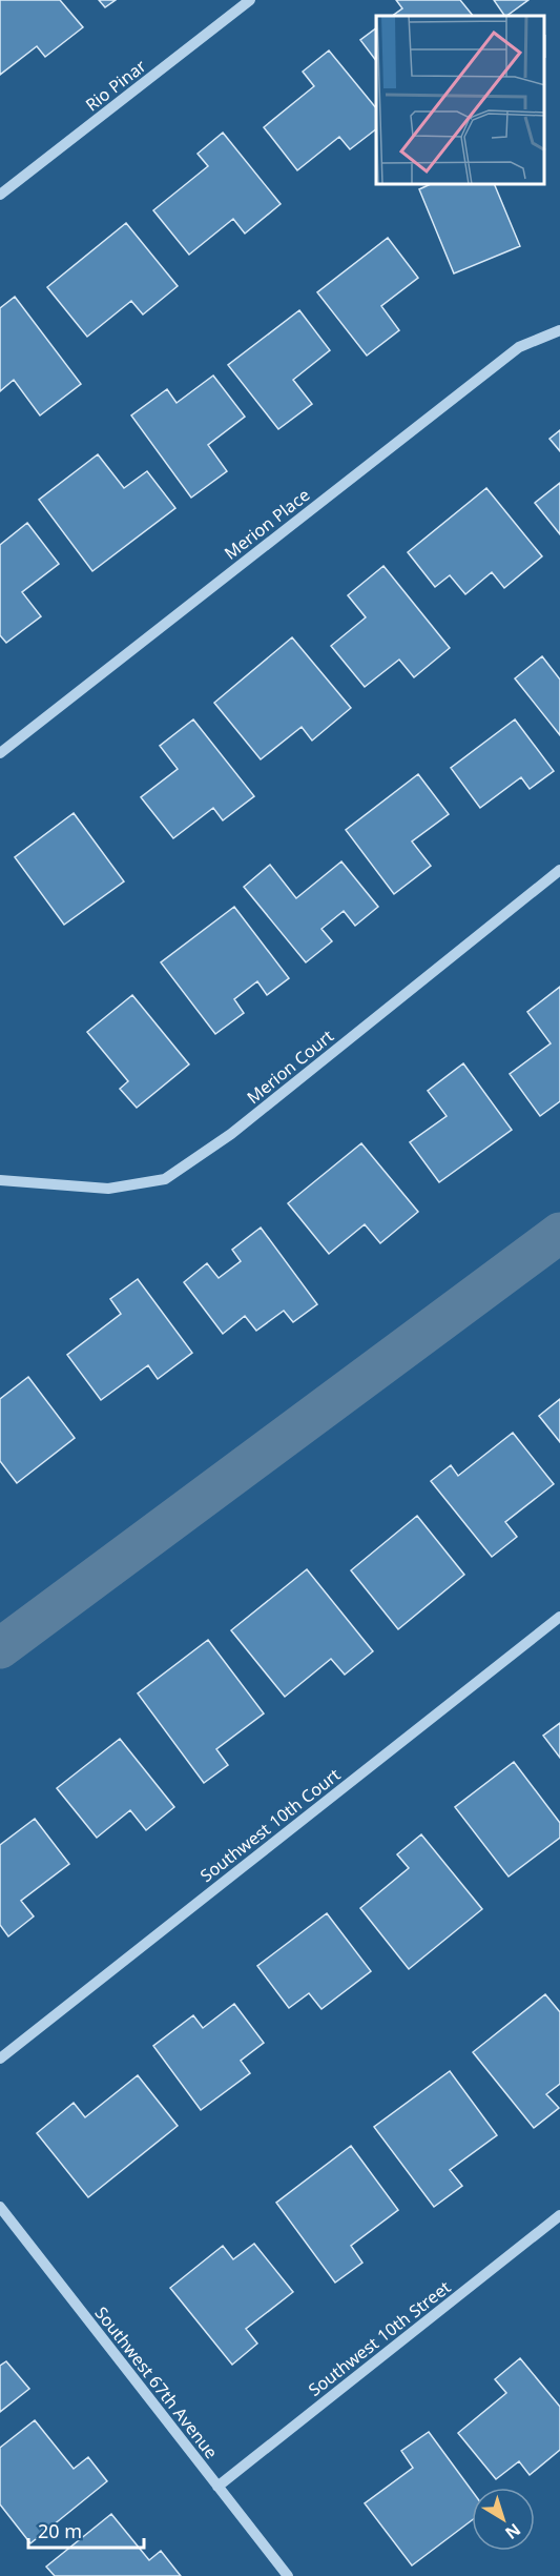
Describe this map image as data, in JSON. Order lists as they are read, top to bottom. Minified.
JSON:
{"streets":{"street":["Rio Pinar","Merion Place","Merion Court","Southwest 10th Court","Southwest 10th Street","Southwest 67th Avenue"]},"crossings":[["Southwest 10th Street","Southwest 67th Avenue"]],"scale_bar":"20 m","north":"bottom right"}
